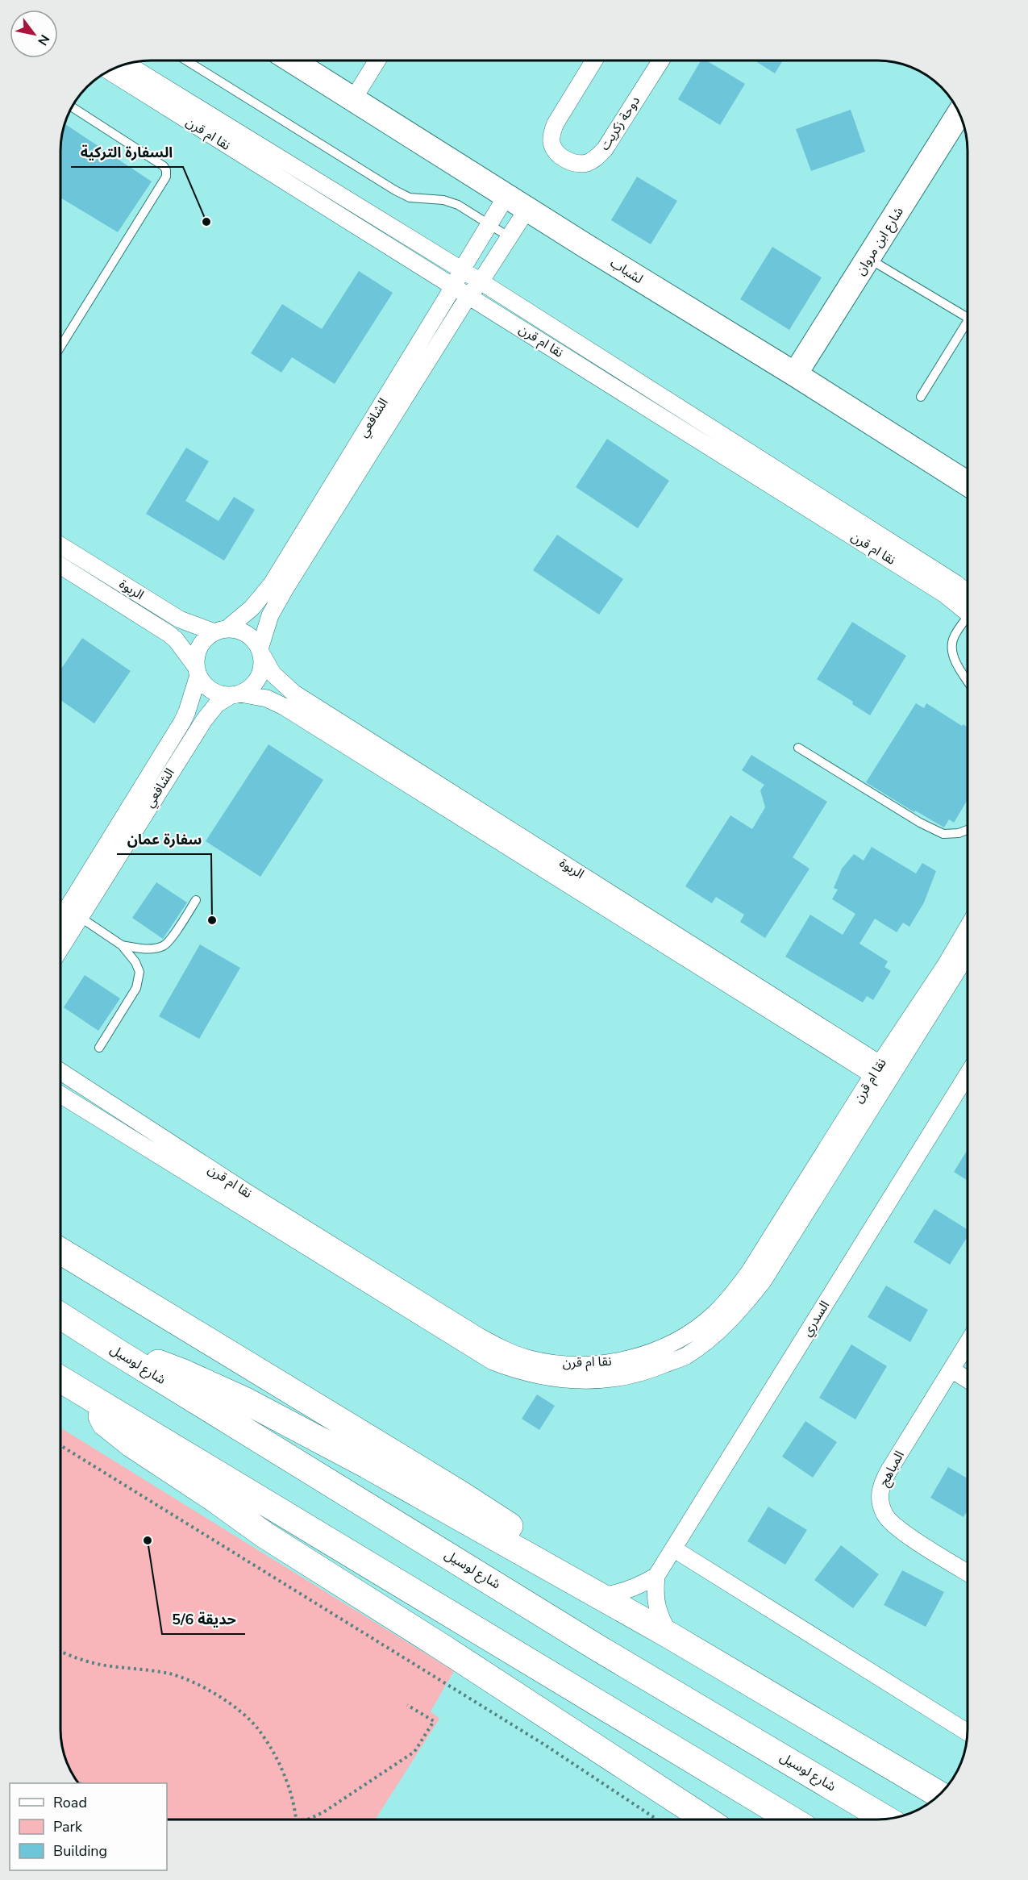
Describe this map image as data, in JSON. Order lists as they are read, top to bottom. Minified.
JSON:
{"streets":{"highway":["شارع لوسيل"],"street":["دوحة زكريت","نقا ام قرن","شارع ابن مروان","لشباب","الشافعي","الربوة","السدري","المباهج"]},"crossings":[["نقا ام قرن","الشافعي"],["نقا ام قرن","الربوة"],["شارع ابن مروان","لشباب"],["لشباب","الشافعي"],["الشافعي","الربوة"]],"places":["السفارة التركية","سفارة عمان","حديقة 5/6"],"legend":["Road","Park","Building"],"north":"bottom right"}
